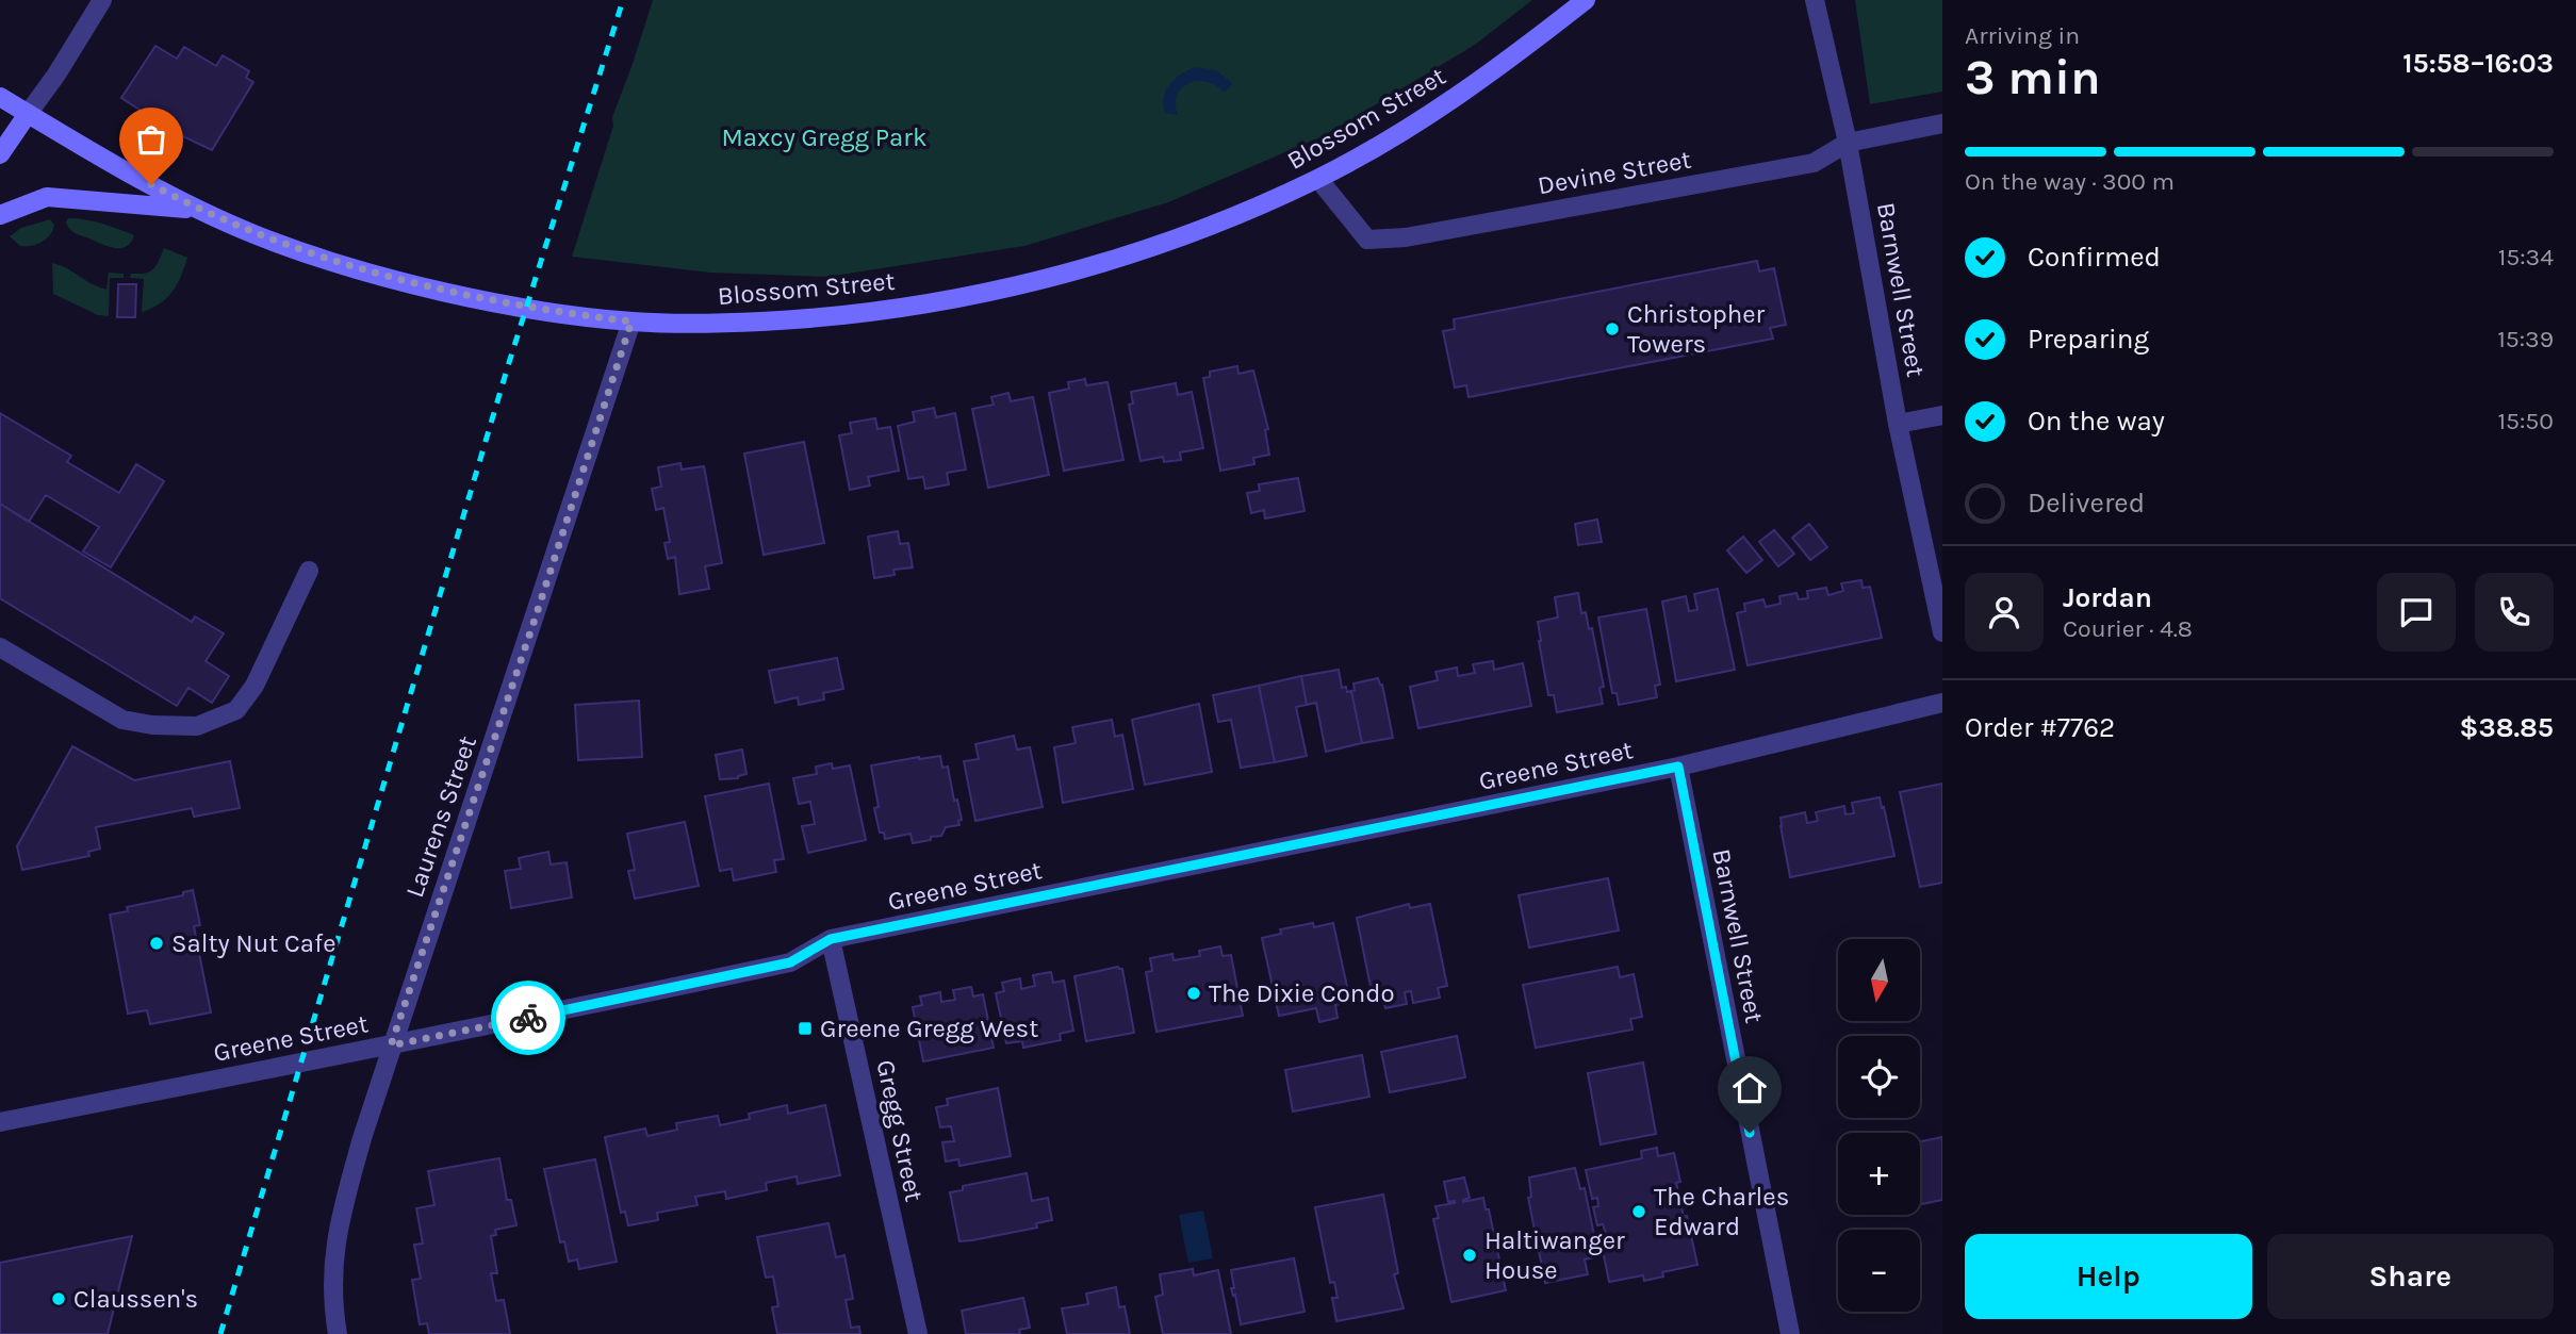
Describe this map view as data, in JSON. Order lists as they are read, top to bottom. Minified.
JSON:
{"streets":{"main road":["Blossom Street"],"street":["Devine Street","Barnwell Street","Greene Street","Laurens Street","Gregg Street"]},"crossings":[["Blossom Street","Devine Street"],["Blossom Street","Laurens Street"],["Devine Street","Barnwell Street"],["Barnwell Street","Greene Street"],["Greene Street","Laurens Street"],["Greene Street","Gregg Street"]],"parks":["Maxcy Gregg Park"],"places":{"other":["Christopher Towers","Salty Nut Cafe","The Dixie Condo","The Charles Edward","Haltiwanger House","Claussen's"],"transit":["Greene Gregg West"]},"north":"bottom","page":{"heading":["3 min","Arriving in","15:58–16:03"],"panel":["Jordan","Courier · 4.8","Order #7762","$38.85"],"bar":"On the way · 300 m","list":[["Confirmed","15:34"],["Preparing","15:39"],["On the way","15:50"],"Delivered"],"map_buttons":["+","−"],"buttons":["Help","Share"]}}
